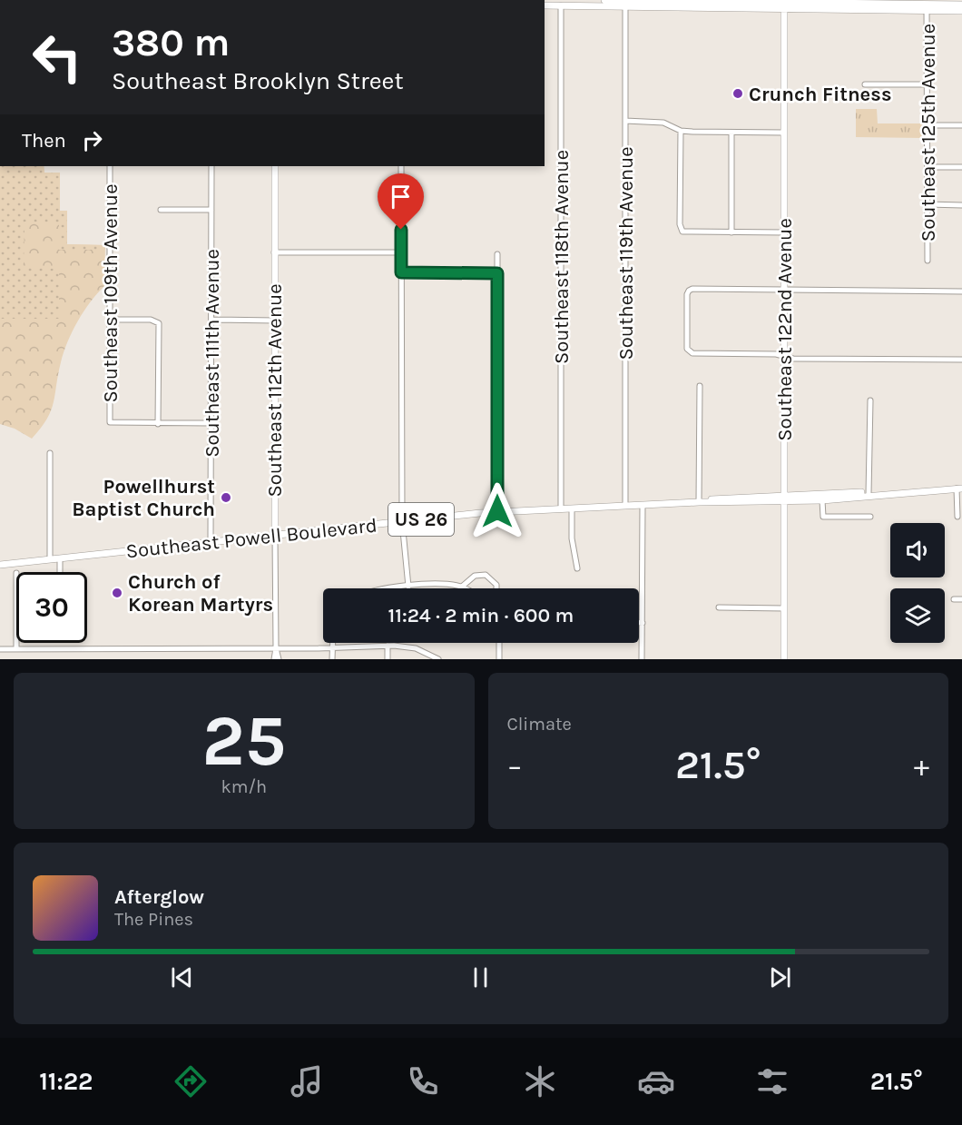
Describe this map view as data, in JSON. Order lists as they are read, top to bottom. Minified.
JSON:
{"streets":{"main road":["Southeast 122nd Avenue","Southeast 112th Avenue","US 26","Southeast Powell Boulevard"],"street":["Southeast 125th Avenue","Southeast 119th Avenue","Southeast 118th Avenue","Southeast 109th Avenue","Southeast 111th Avenue"]},"crossings":[["Southeast 119th Avenue","Southeast Powell Boulevard"],["Southeast 118th Avenue","Southeast Powell Boulevard"],["Southeast 122nd Avenue","Southeast Powell Boulevard"],["Southeast 111th Avenue","Southeast Powell Boulevard"],["Southeast 112th Avenue","Southeast Powell Boulevard"]],"places":["Crunch Fitness","Powellhurst Baptist Church","Church of Korean Martyrs"],"page":{"turn":["380 m","Southeast Brooklyn Street"],"then":"Then","limit":"30","trip":"11:24 · 2 min · 600 m","tile":[["25","km/h"],"Climate"],"heat":["−","21.5°","+"],"song":["Afterglow","The Pines"],"tabs":["11:22","21.5°"]}}
